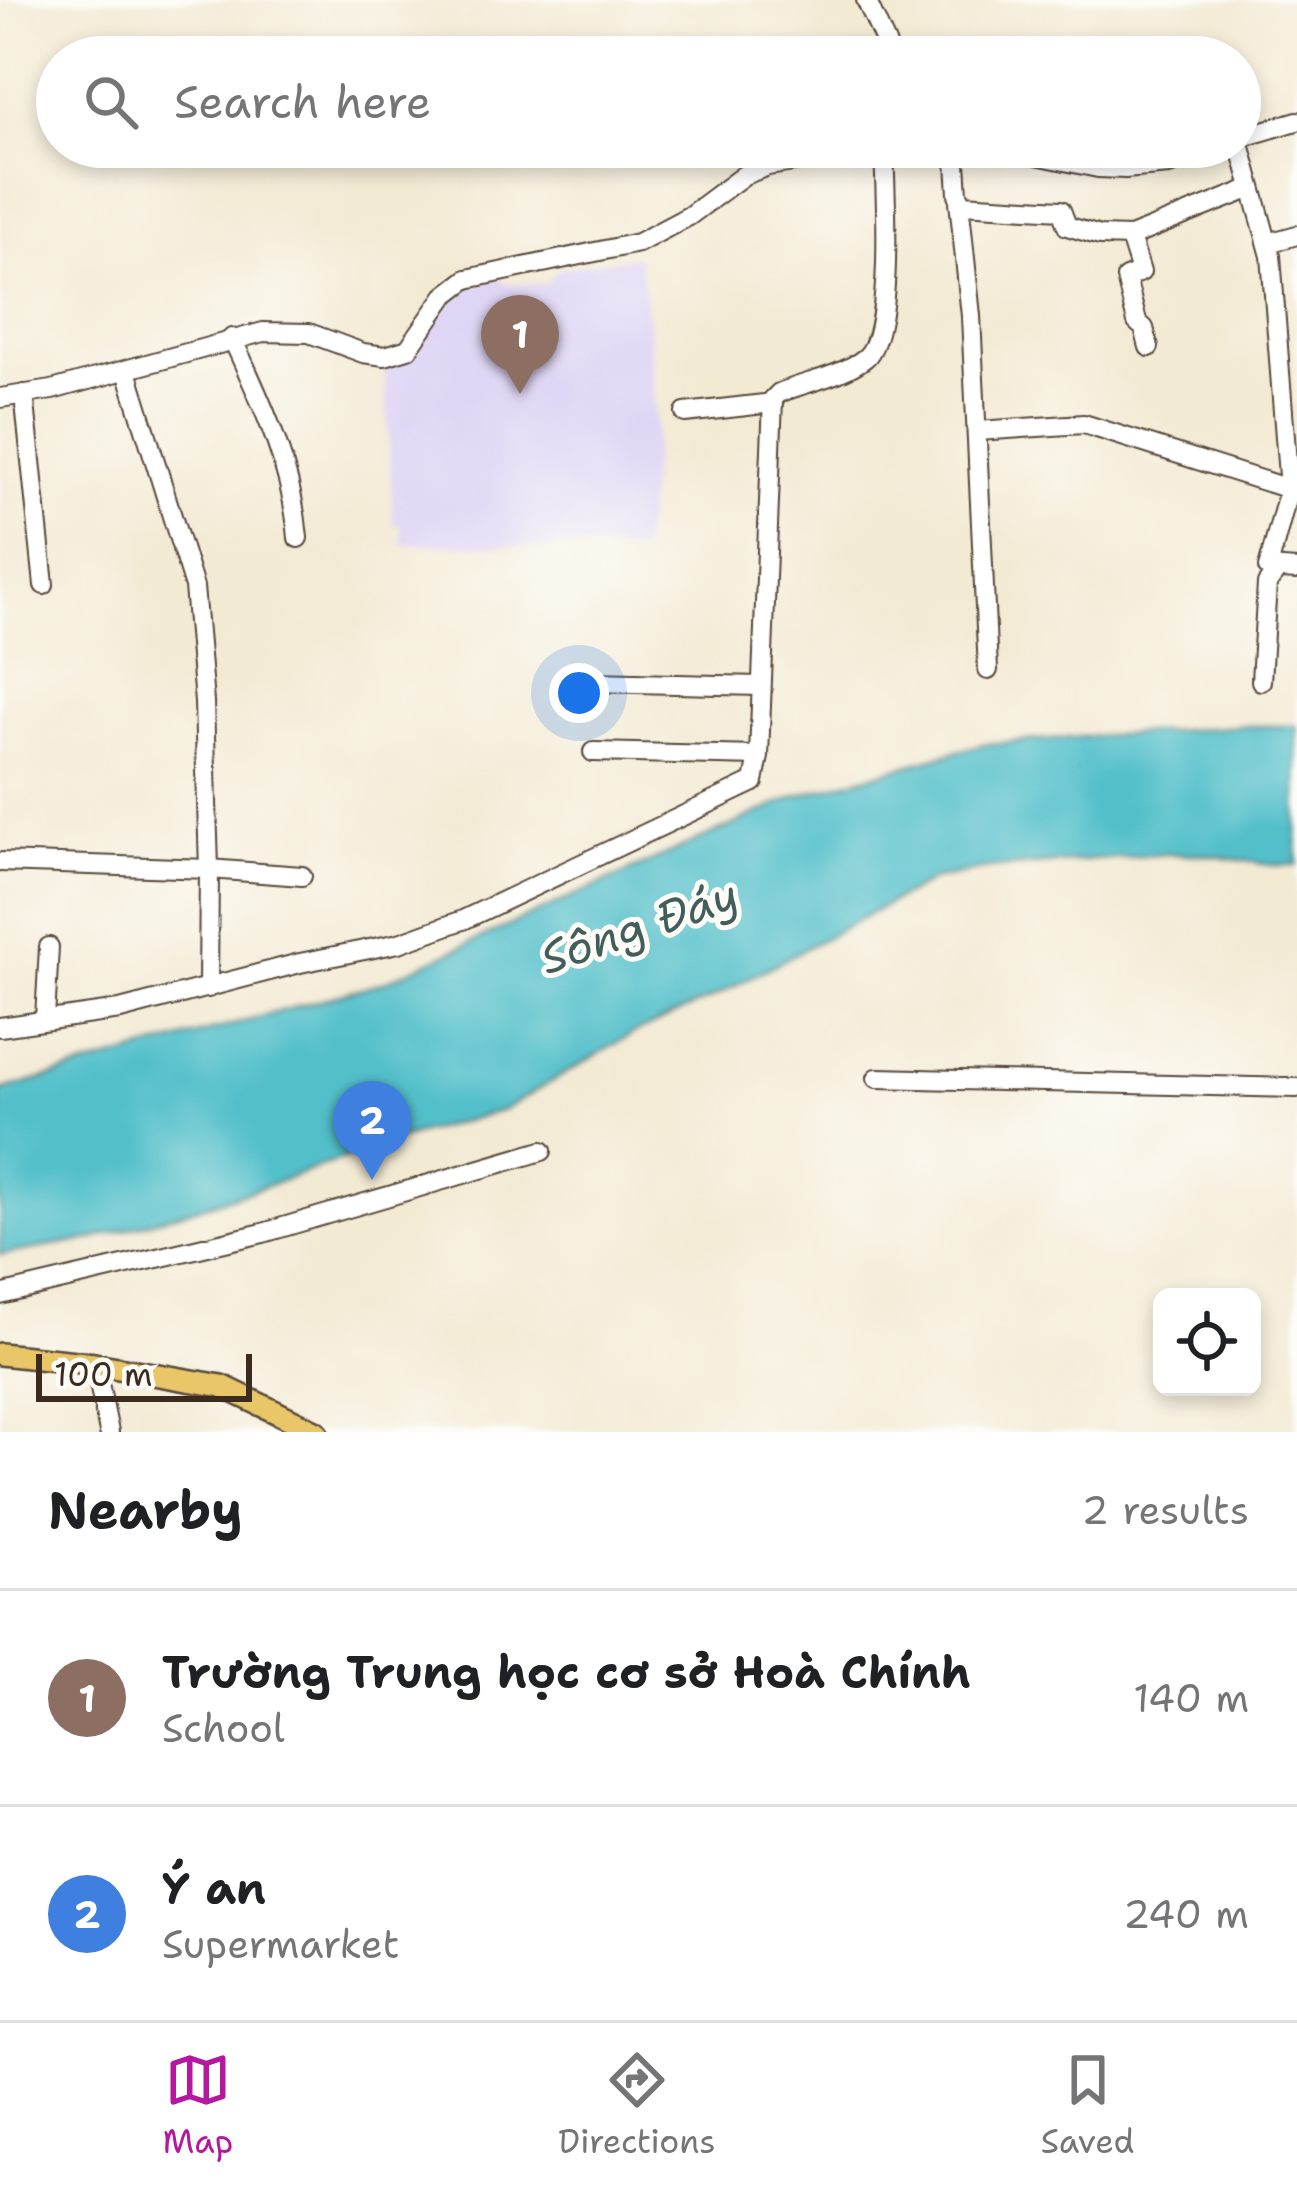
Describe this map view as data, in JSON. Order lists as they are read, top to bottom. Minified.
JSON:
{"water":["Sông Đáy"],"scale_bar":"100 m","page":{"search":"Search here","pins":["1","2"],"scale":"100 m","heading":["Nearby","2 results"],"list":[{"mark":"1","name":"Trường Trung học cơ sở Hoà Chính","note":"School","value":"140 m"},{"mark":"2","name":"Ý an","note":"Supermarket","value":"240 m"}],"nav":["Map","Directions","Saved"]}}
